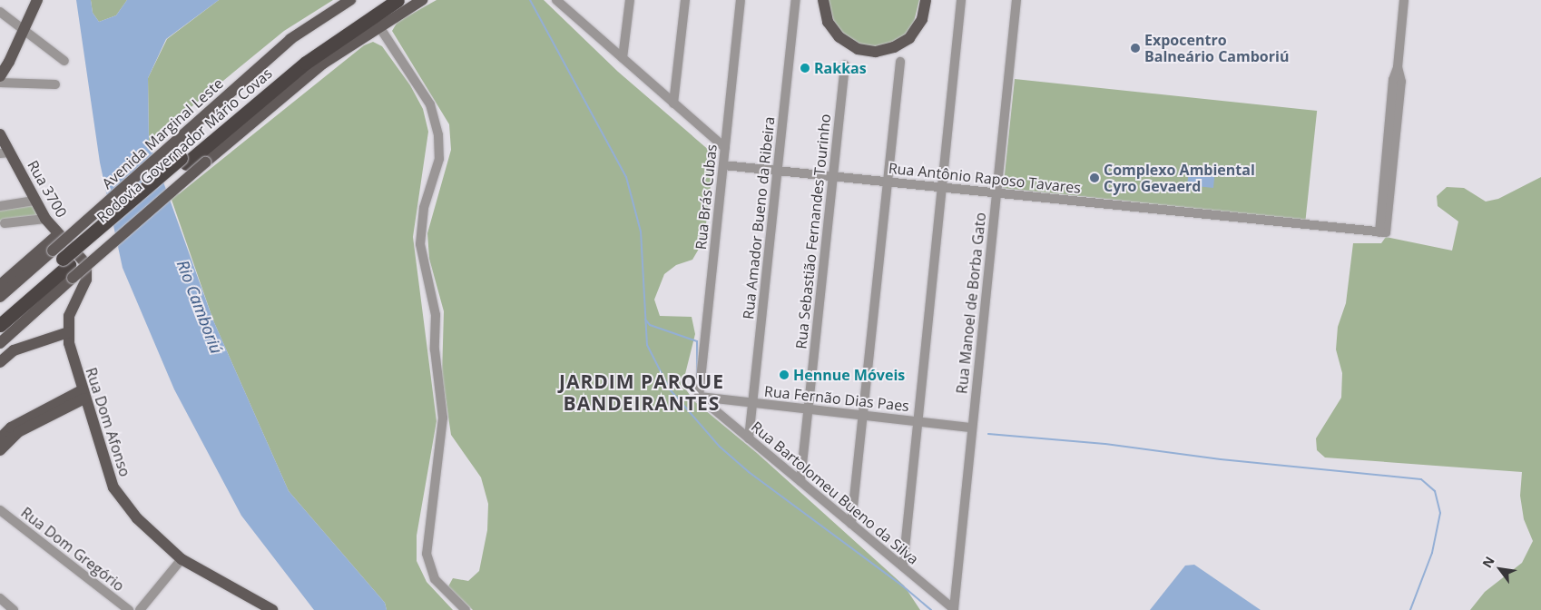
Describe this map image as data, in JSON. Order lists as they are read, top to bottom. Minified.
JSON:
{"streets":{"highway":["Rodovia Governador Mário Covas"],"main road":["Avenida Marginal Leste","Rua 3700","Rua Dom Afonso"],"street":["Rua Antônio Raposo Tavares","Rua Brás Cubas","Rua Amador Bueno da Ribeira","Rua Sebastião Fernandes Tourinho","Rua Manoel de Borba Gato","Rua Fernão Dias Paes","Rua Bartolomeu Bueno da Silva","Rua Dom Gregório"]},"crossings":[["Avenida Marginal Leste","Rodovia Governador Mário Covas"],["Avenida Marginal Leste","Rua 3700"],["Avenida Marginal Leste","Rua Dom Afonso"],["Rodovia Governador Mário Covas","Rua 3700"],["Rodovia Governador Mário Covas","Rua Dom Afonso"],["Rua Antônio Raposo Tavares","Rua Brás Cubas"],["Rua Antônio Raposo Tavares","Rua Amador Bueno da Ribeira"],["Rua Antônio Raposo Tavares","Rua Sebastião Fernandes Tourinho"],["Rua Antônio Raposo Tavares","Rua Manoel de Borba Gato"],["Rua 3700","Rua Dom Afonso"],["Rua Brás Cubas","Rua Fernão Dias Paes"],["Rua Brás Cubas","Rua Bartolomeu Bueno da Silva"],["Rua Amador Bueno da Ribeira","Rua Fernão Dias Paes"],["Rua Amador Bueno da Ribeira","Rua Bartolomeu Bueno da Silva"],["Rua Sebastião Fernandes Tourinho","Rua Fernão Dias Paes"],["Rua Sebastião Fernandes Tourinho","Rua Bartolomeu Bueno da Silva"],["Rua Manoel de Borba Gato","Rua Fernão Dias Paes"],["Rua Manoel de Borba Gato","Rua Bartolomeu Bueno da Silva"],["Rua Fernão Dias Paes","Rua Bartolomeu Bueno da Silva"]],"districts":["JARDIM PARQUE BANDEIRANTES"],"water":["Rio Camboriú"],"places":["Expocentro Balneário Camboriú","Rakkas","Complexo Ambiental Cyro Gevaerd","Hennue Móveis"],"north":"top left"}
